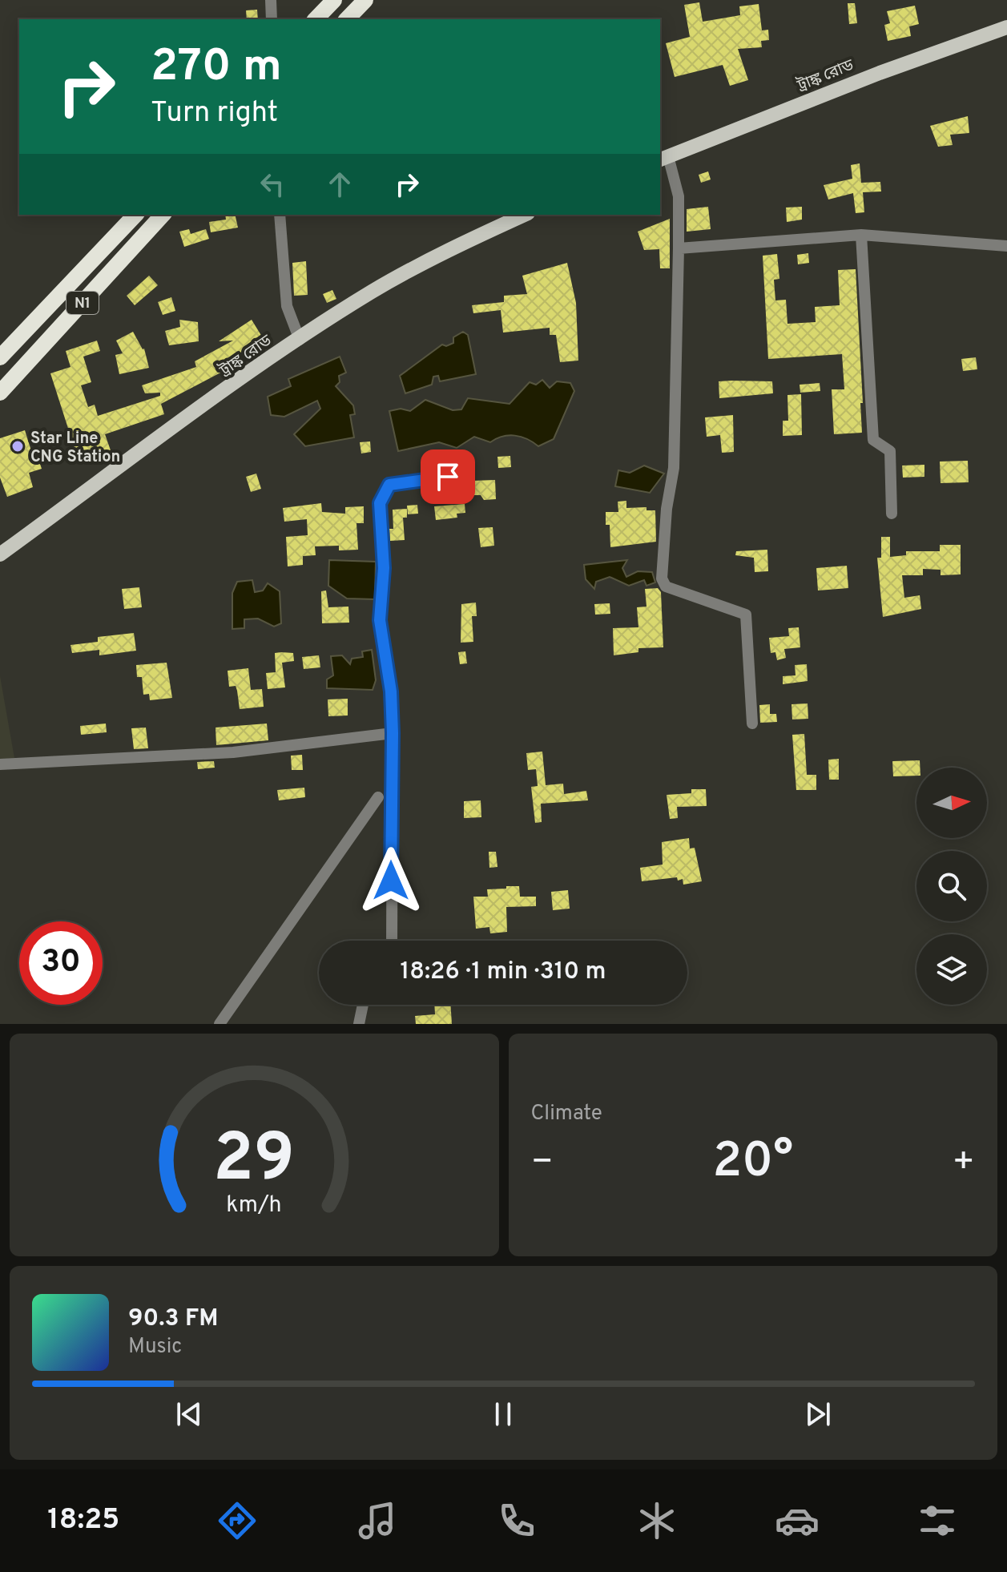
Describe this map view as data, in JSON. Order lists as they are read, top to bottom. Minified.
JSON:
{"streets":{"highway":["N1"],"main road":["ট্রাঙ্ক রোড"]},"places":["Star Line CNG Station"],"north":"right","page":{"turn":["270 m","Turn right"],"limit":"30","trip":"18:26 · 1 min · 310 m","tile":"Climate","heat":["−","20°","+"],"song":["90.3 FM","Music"],"tabs":"18:25","gauge":["29","km/h"]}}
